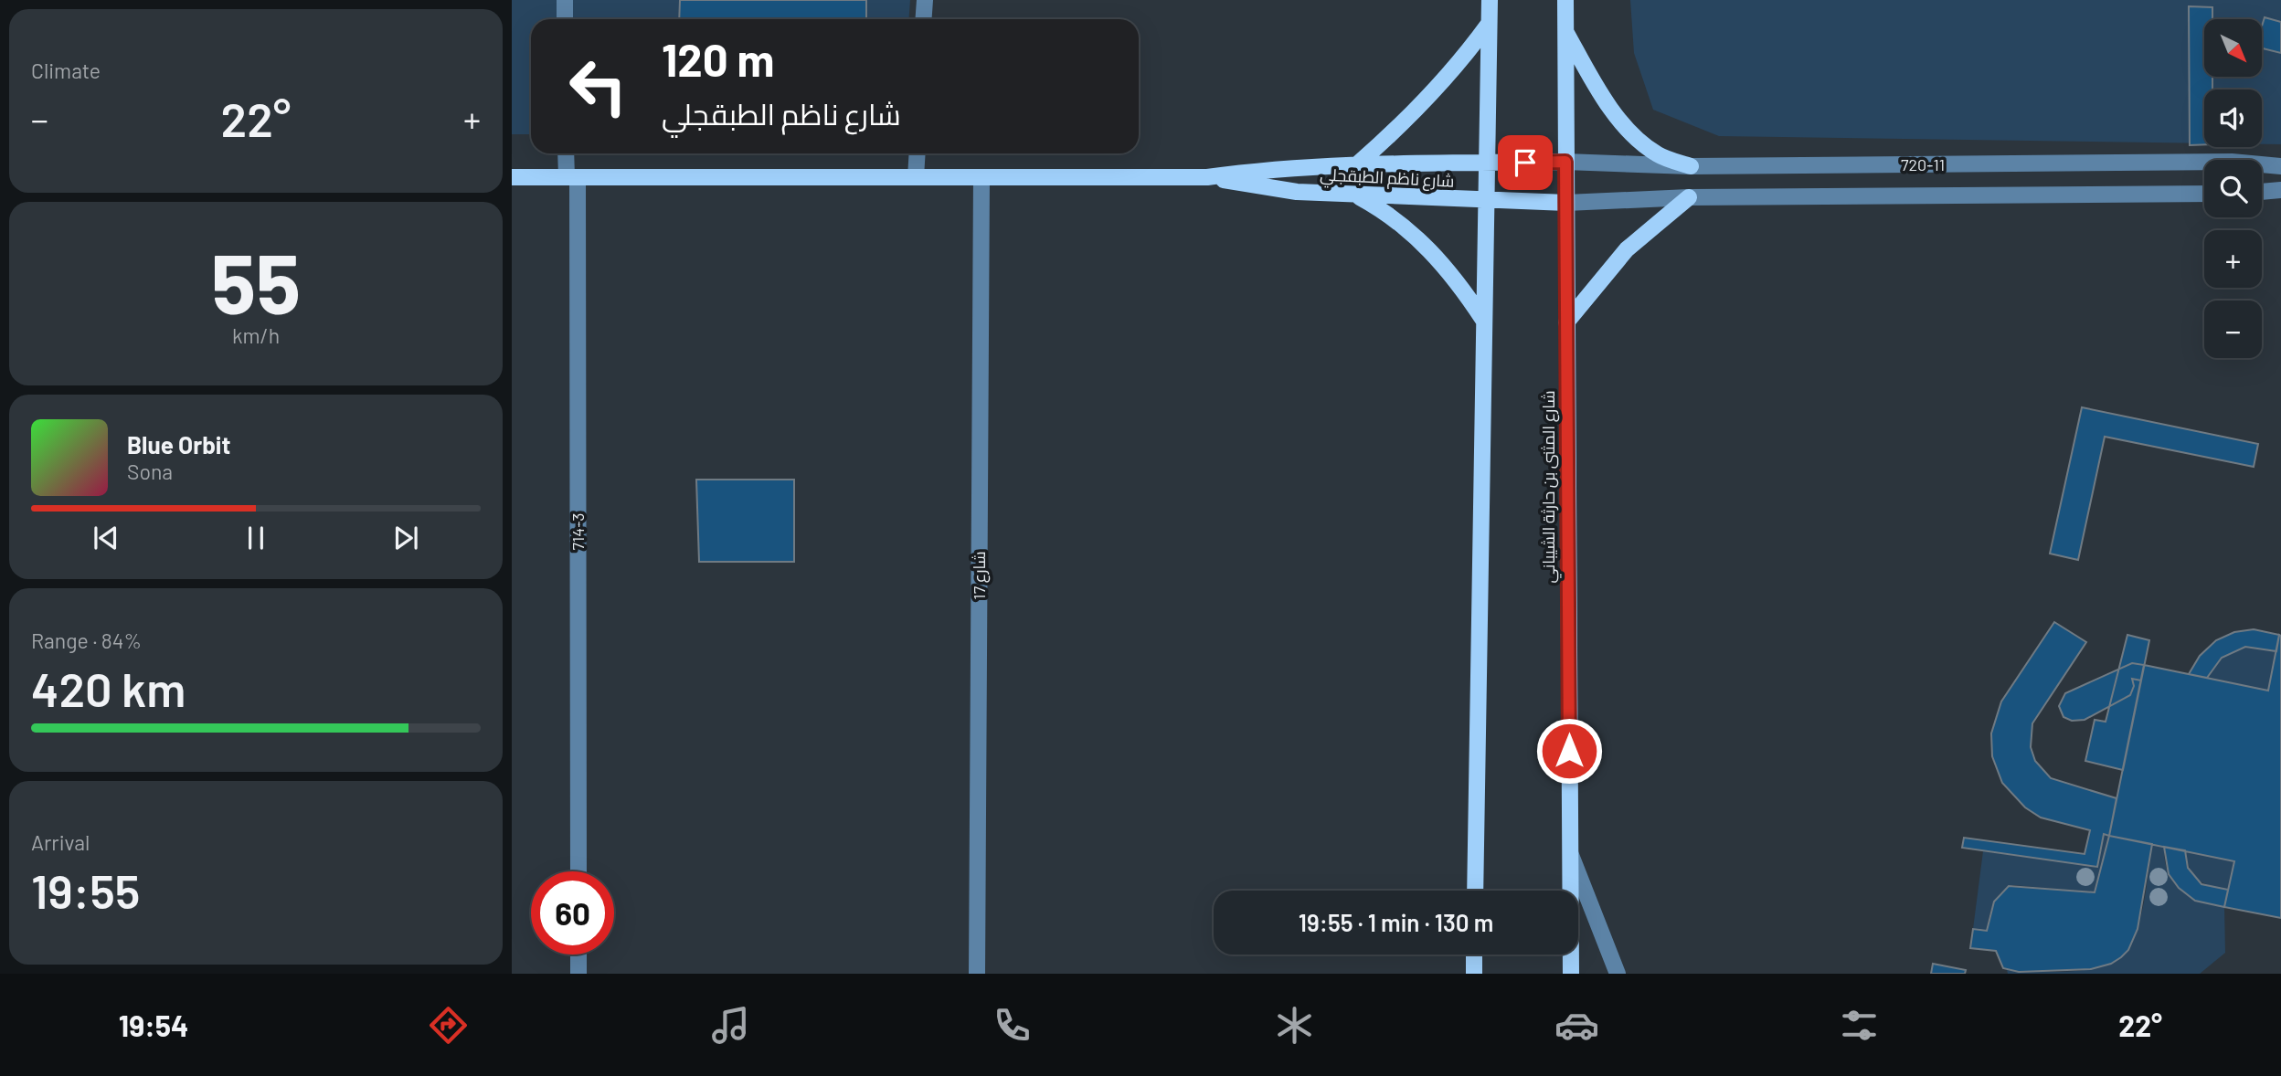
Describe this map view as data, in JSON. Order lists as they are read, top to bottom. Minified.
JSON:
{"streets":{"main road":["شارع ناظم الطبقجلي","شارع المثنى بن حارثة الشيباني"],"street":["720-11","714-3","شارع 17"]},"crossings":[["720-11","شارع ناظم الطبقجلي"],["720-11","شارع المثنى بن حارثة الشيباني"],["شارع ناظم الطبقجلي","شارع المثنى بن حارثة الشيباني"],["شارع ناظم الطبقجلي","714-3"],["شارع ناظم الطبقجلي","شارع 17"]],"north":"bottom right","page":{"tile":["Climate",["55","km/h"],["Range · 84%","420 km"],["Arrival","19:55"]],"map_buttons":["+","−"],"turn":["120 m","شارع ناظم الطبقجلي"],"heat":["−","22°","+"],"song":["Blue Orbit","Sona"],"limit":"60","trip":"19:55 · 1 min · 130 m","tabs":["19:54","22°"]}}
